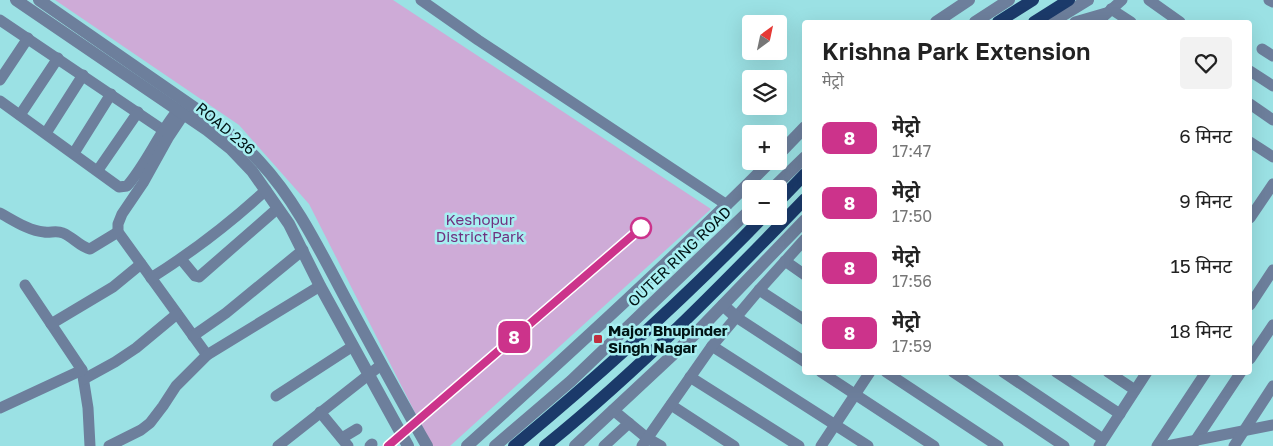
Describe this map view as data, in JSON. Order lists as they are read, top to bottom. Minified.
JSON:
{"streets":{"main road":["OUTER RING ROAD"],"street":["ROAD 236"]},"parks":["Keshopur District Park"],"places":{"transit":["Major Bhupinder Singh Nagar"]},"lines":["metro line 8"],"north":"top right","page":{"on_map":"8","map_buttons":["+","−"],"heading":["Krishna Park Extension","मेट्रो"],"list":[{"mark":"8","name":"मेट्रो","note":"17:47","value":"6 मिनट"},{"mark":"8","name":"मेट्रो","note":"17:50","value":"9 मिनट"},{"mark":"8","name":"मेट्रो","note":"17:56","value":"15 मिनट"},{"mark":"8","name":"मेट्रो","note":"17:59","value":"18 मिनट"}]}}
